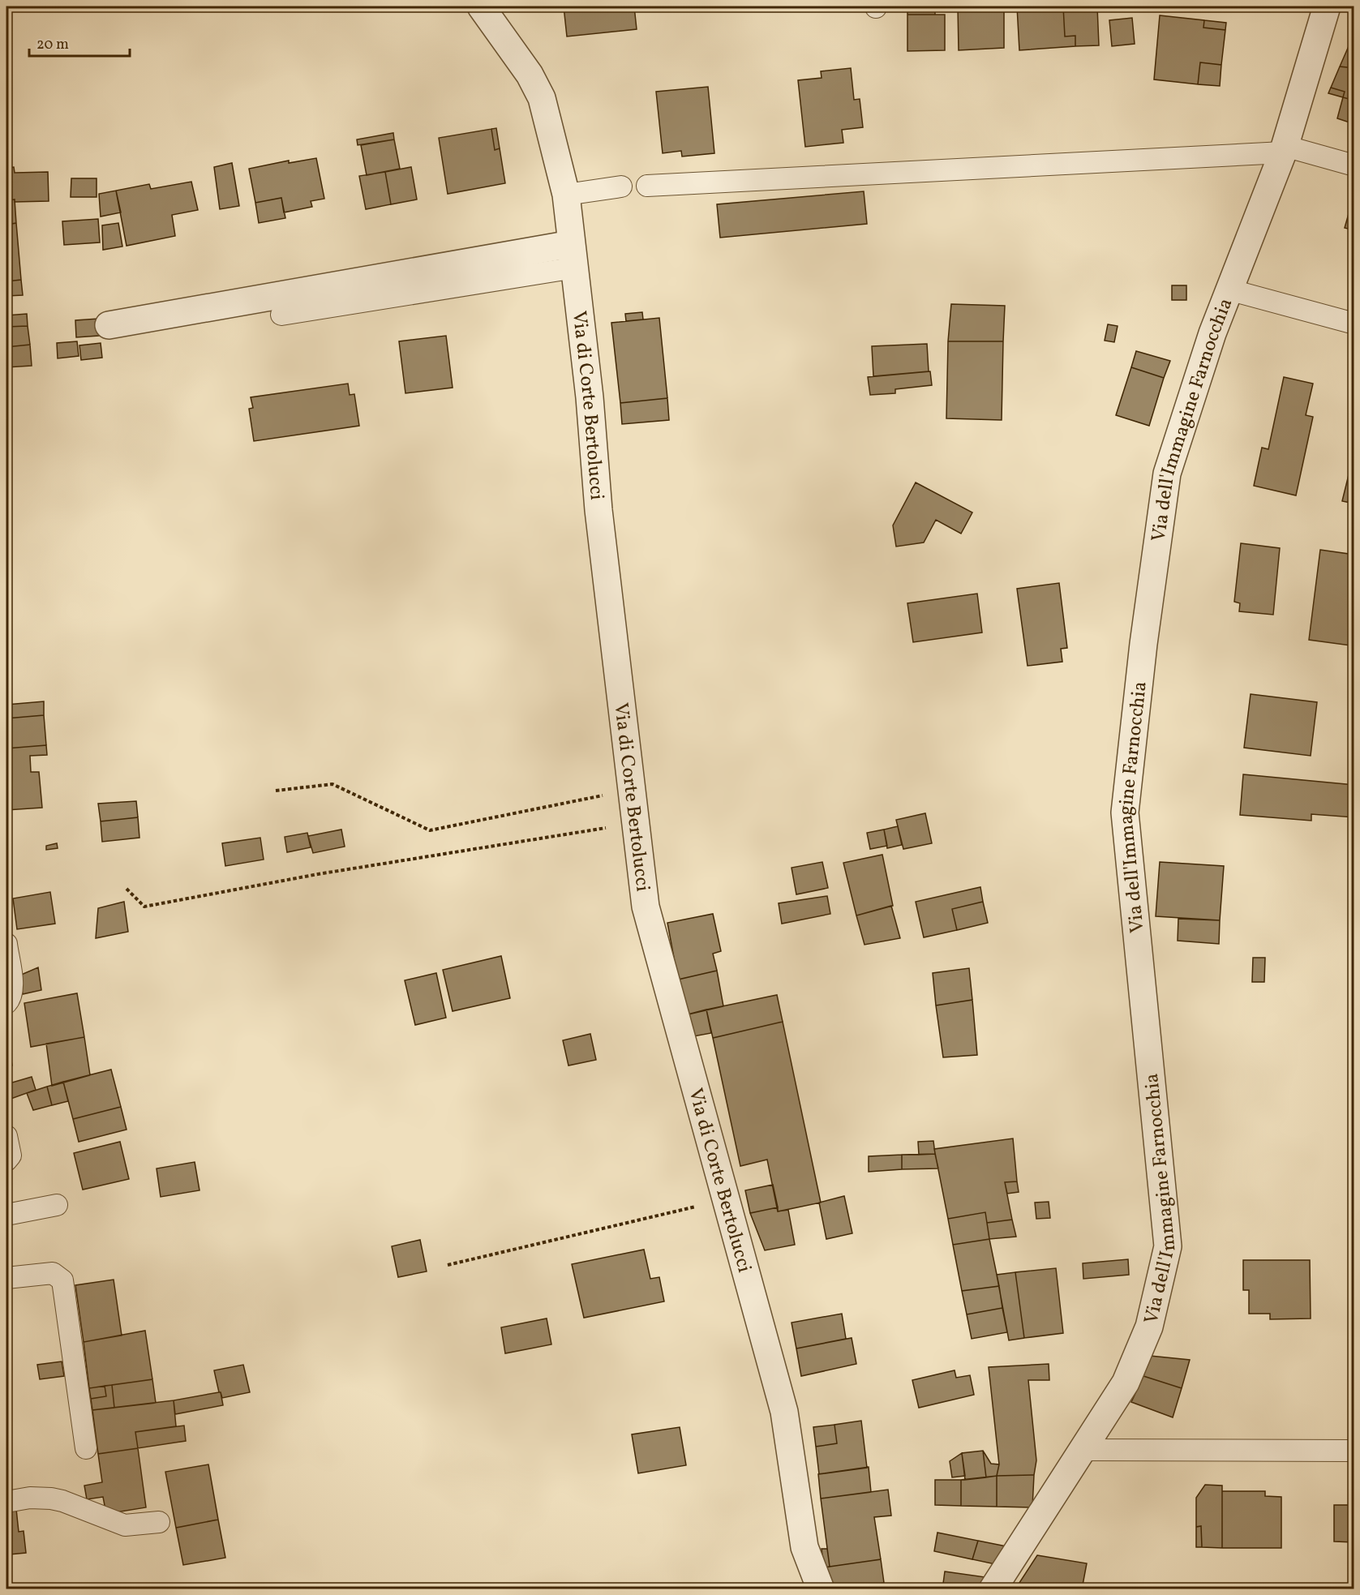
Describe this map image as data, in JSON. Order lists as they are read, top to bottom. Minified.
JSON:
{"streets":{"street":["Via di Corte Bertolucci","Via dell'Immagine Farnocchia"]},"scale_bar":"20 m"}
